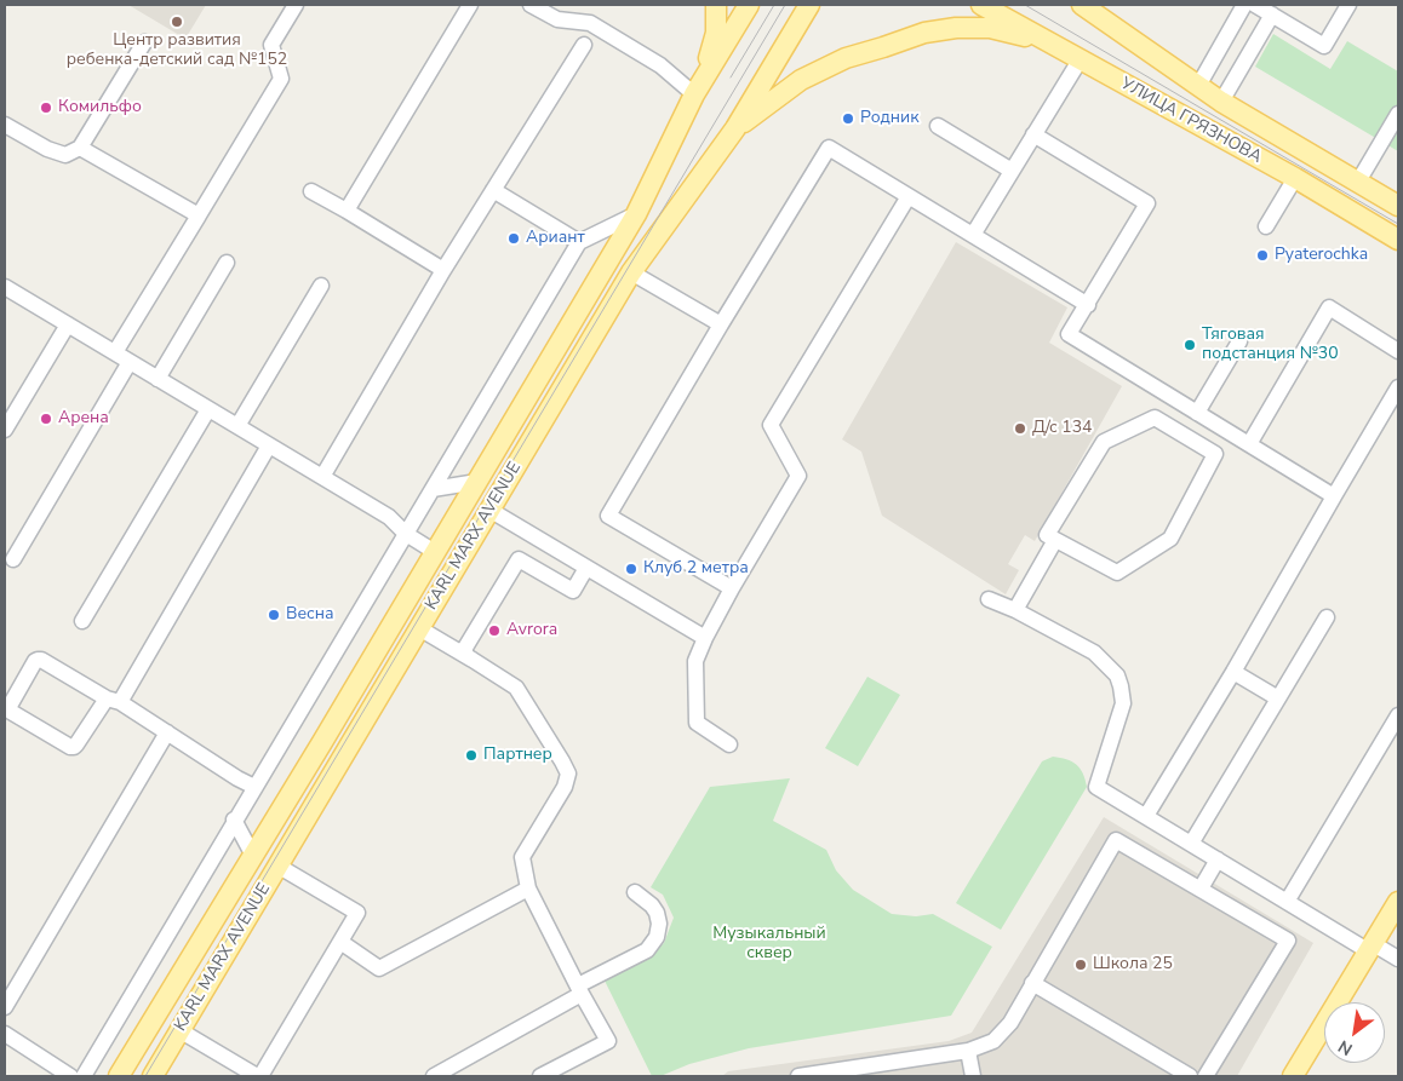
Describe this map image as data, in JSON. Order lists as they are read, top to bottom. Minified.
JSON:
{"streets":{"main road":["УЛИЦА ГРЯЗНОВА","KARL MARX AVENUE"]},"parks":["Музыкальный сквер"],"places":["Центр развития ребенка-детский сад №152","Комильфо","Родник","Ариант","Pyaterochka","Тяговая подстанция №30","Арена","Д/с 134","Клуб 2 метра","Весна","Avrora","Партнер","Школа 25"],"north":"bottom left"}
